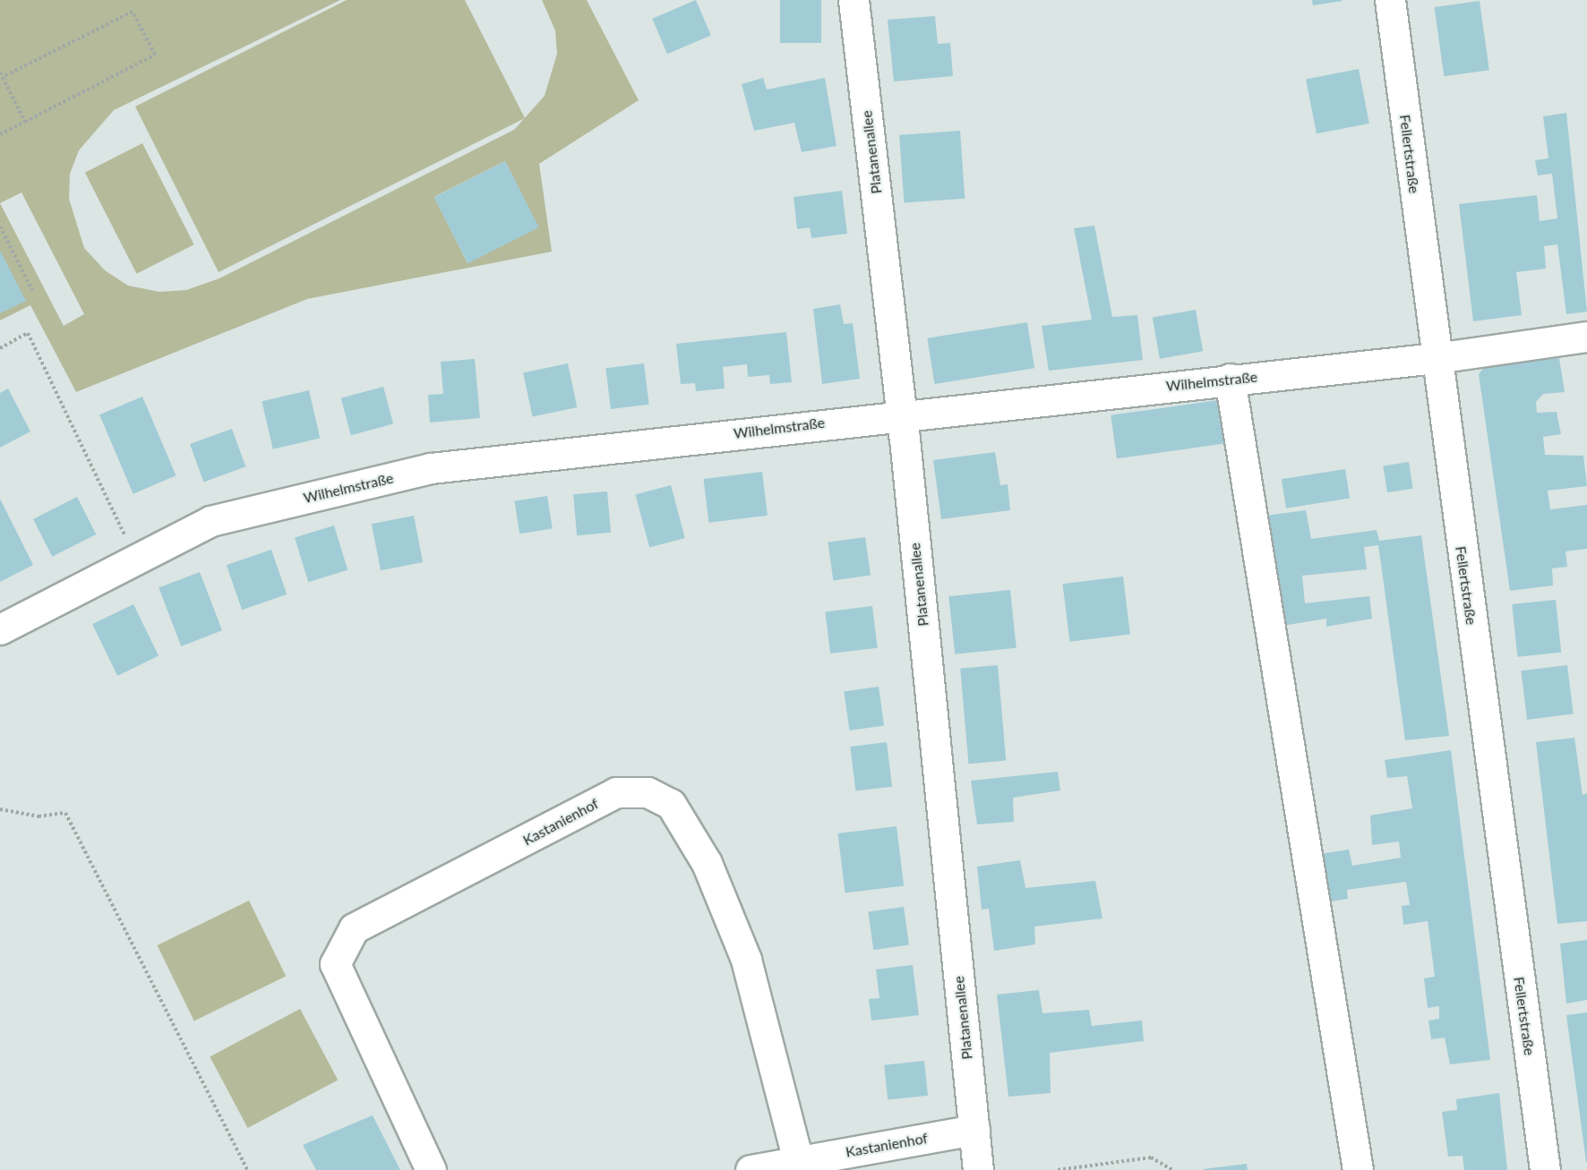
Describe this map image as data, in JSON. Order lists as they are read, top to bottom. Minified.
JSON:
{"streets":{"street":["Platanenallee","Fellertstraße","Wilhelmstraße","Kastanienhof"]},"crossings":[["Platanenallee","Wilhelmstraße"],["Platanenallee","Kastanienhof"],["Fellertstraße","Wilhelmstraße"]]}
